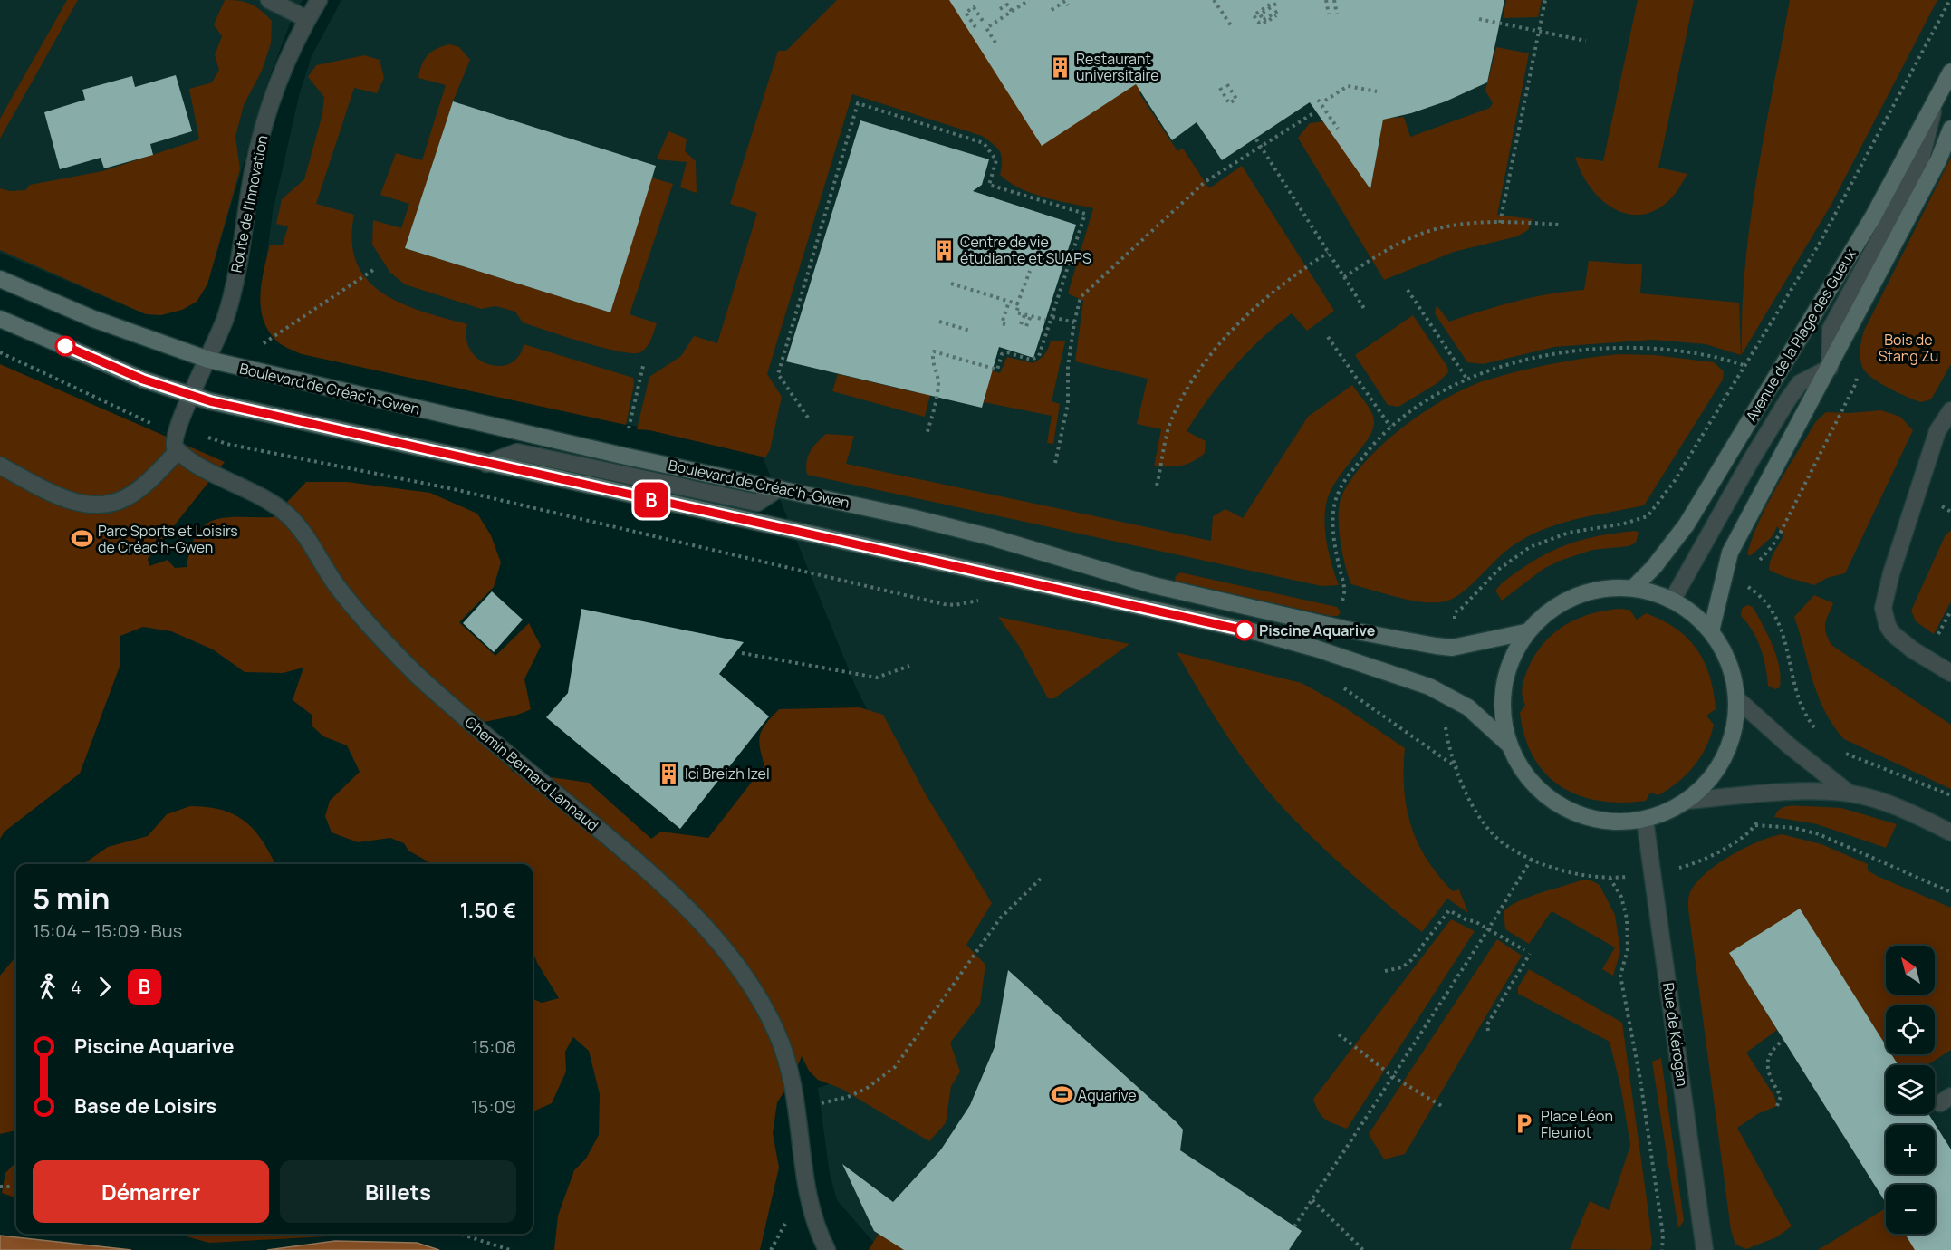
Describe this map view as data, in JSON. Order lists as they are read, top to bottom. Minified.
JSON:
{"streets":{"street":["Route de l'Innovation","Avenue de la Plage des Gueux","Boulevard de Créac'h-Gwen","Chemin Bernard Lannaud","Rue de Kérogan"]},"crossings":[["Route de l'Innovation","Boulevard de Créac'h-Gwen"]],"parks":["Bois de Stang Zu"],"places":{"building":["Restaurant universitaire","Centre de vie étudiante et SUAPS","Ici Breizh Izel"],"sports":["Parc Sports et Loisirs de Créac'h-Gwen","Aquarive"],"other":["Piscine Aquarive"],"parking":["Place Léon Fleuriot"]},"lines":["bus line B"],"north":"top left","page":{"on_map":"B","heading":["5 min","15:04 – 15:09 · Bus","1.50 €"],"map_buttons":["+","−"],"legs":["4","B"],"list":[{"name":"Piscine Aquarive","value":"15:08"},{"name":"Base de Loisirs","value":"15:09"}],"buttons":["Démarrer","Billets"]}}
